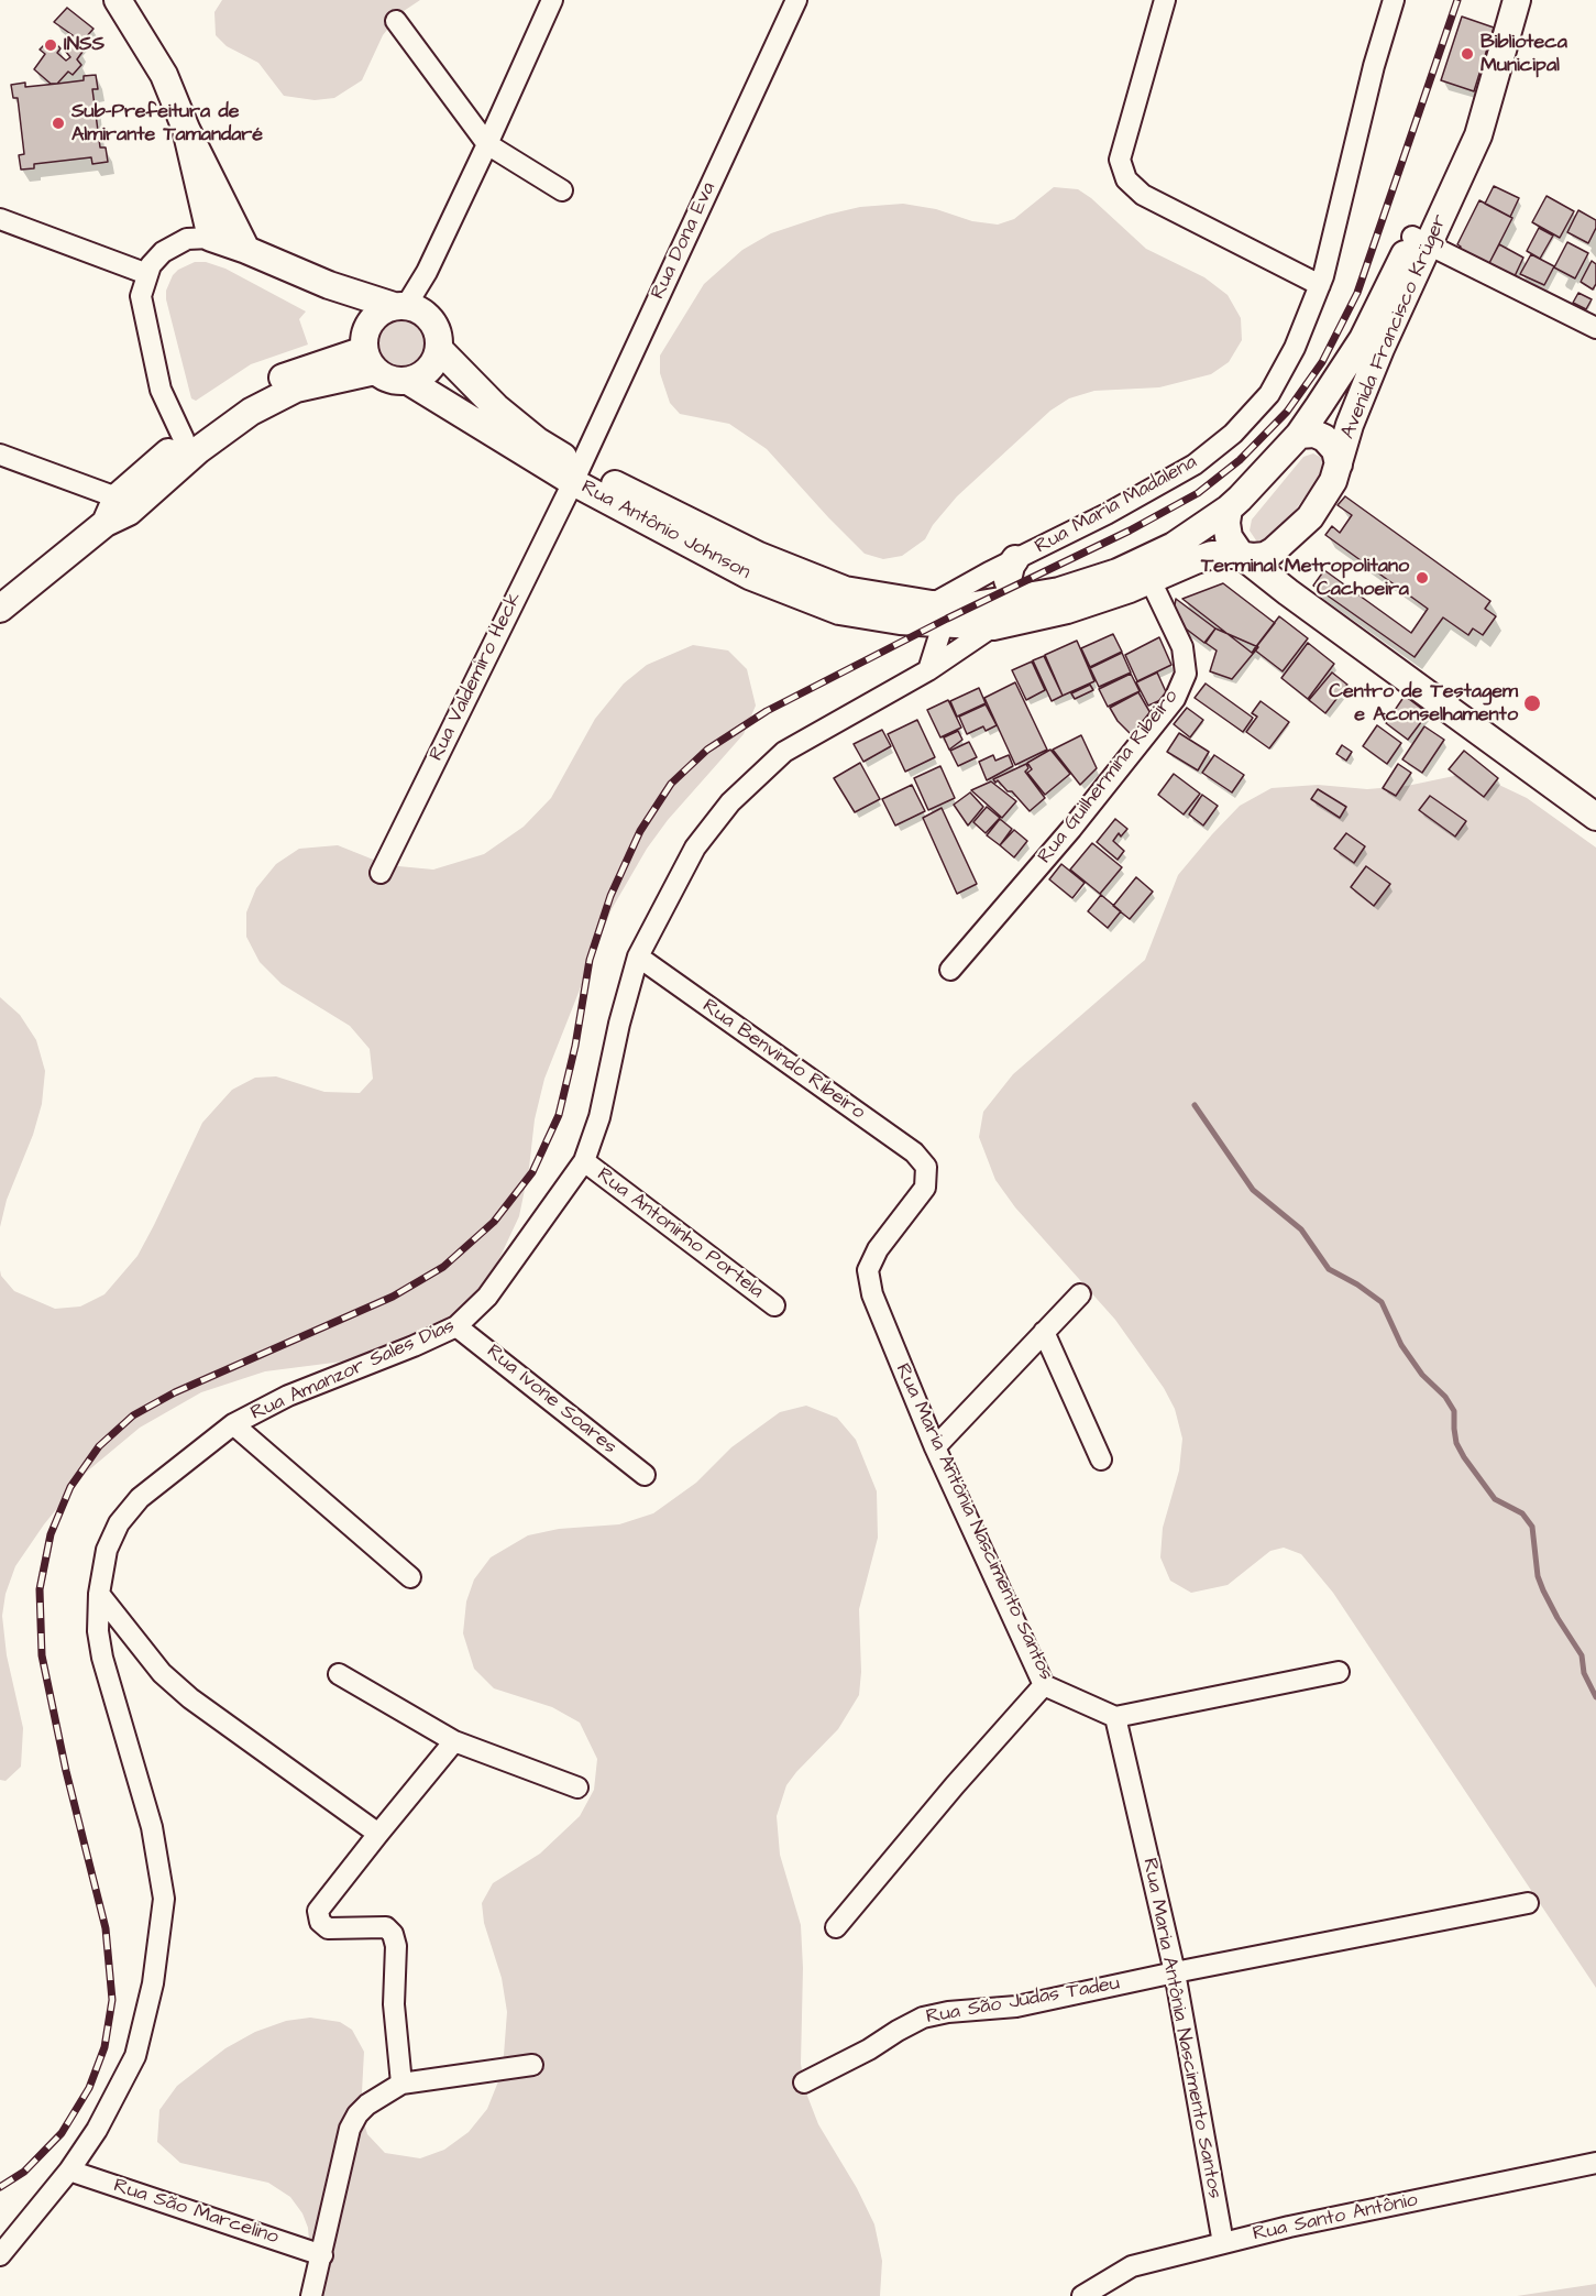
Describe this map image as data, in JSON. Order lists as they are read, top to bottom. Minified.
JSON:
{"streets":{"main road":["Avenida Francisco Krüger","Rua Antônio Johnson"],"street":["Rua Dona Eva","Rua Maria Madalena","Rua Valdemiro Heck","Rua Guilhermina Ribeiro","Rua Benvindo Ribeiro","Rua Antoninho Portela","Rua Amanzor Sales Dias","Rua Ivone Soares","Rua Maria Antônia Nascimento Santos","Rua São Judas Tadeu","Rua São Marcelino","Rua Santo Antônio"]},"crossings":[["Rua Dona Eva","Rua Antônio Johnson"],["Rua Dona Eva","Rua Valdemiro Heck"],["Avenida Francisco Krüger","Rua Maria Madalena"],["Avenida Francisco Krüger","Rua Antônio Johnson"],["Avenida Francisco Krüger","Rua Guilhermina Ribeiro"],["Avenida Francisco Krüger","Rua Amanzor Sales Dias"],["Rua Maria Madalena","Rua Antônio Johnson"],["Rua Antônio Johnson","Rua Valdemiro Heck"],["Rua Benvindo Ribeiro","Rua Amanzor Sales Dias"],["Rua Benvindo Ribeiro","Rua Maria Antônia Nascimento Santos"],["Rua Antoninho Portela","Rua Amanzor Sales Dias"],["Rua Amanzor Sales Dias","Rua Ivone Soares"],["Rua Amanzor Sales Dias","Rua São Marcelino"],["Rua Maria Antônia Nascimento Santos","Rua São Judas Tadeu"],["Rua Maria Antônia Nascimento Santos","Rua Santo Antônio"]],"places":["INSS","Biblioteca Municipal","Sub-Prefeitura de Almirante Tamandaré","Terminal Metropolitano Cachoeira","Centro de Testagem e Aconselhamento"]}
